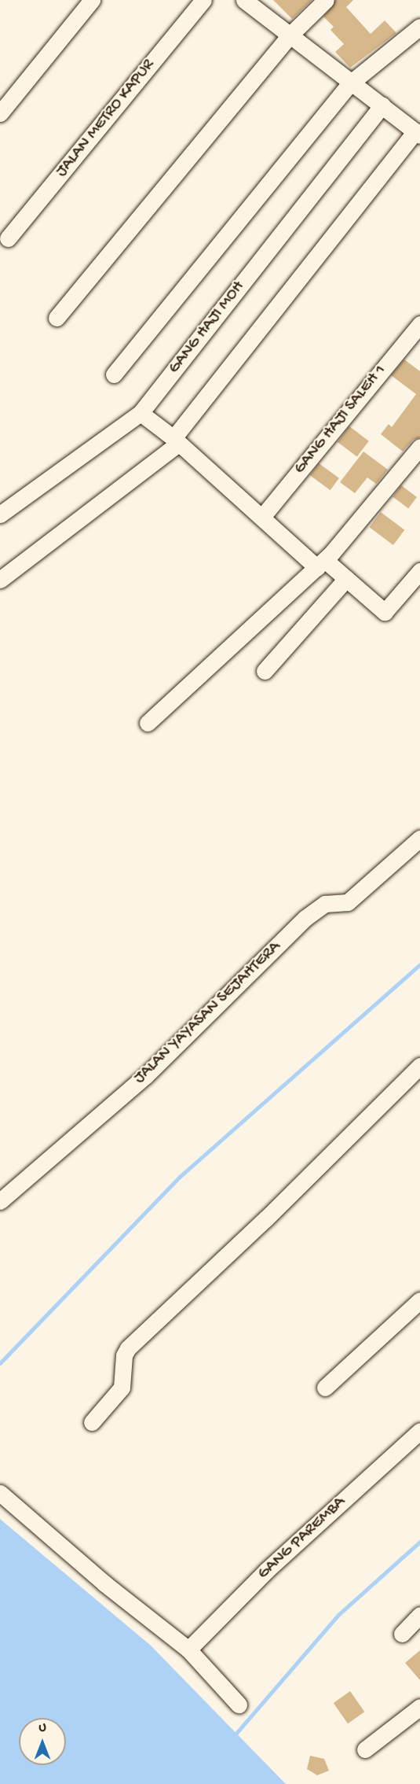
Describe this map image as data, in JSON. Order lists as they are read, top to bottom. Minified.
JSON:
{"streets":{"street":["JALAN METRO KAPUR","GANG HAJI MOH","GANG HAJI SALEH 1","JALAN YAYASAN SEJAHTERA","GANG PAREMBA"]},"north":"top"}
